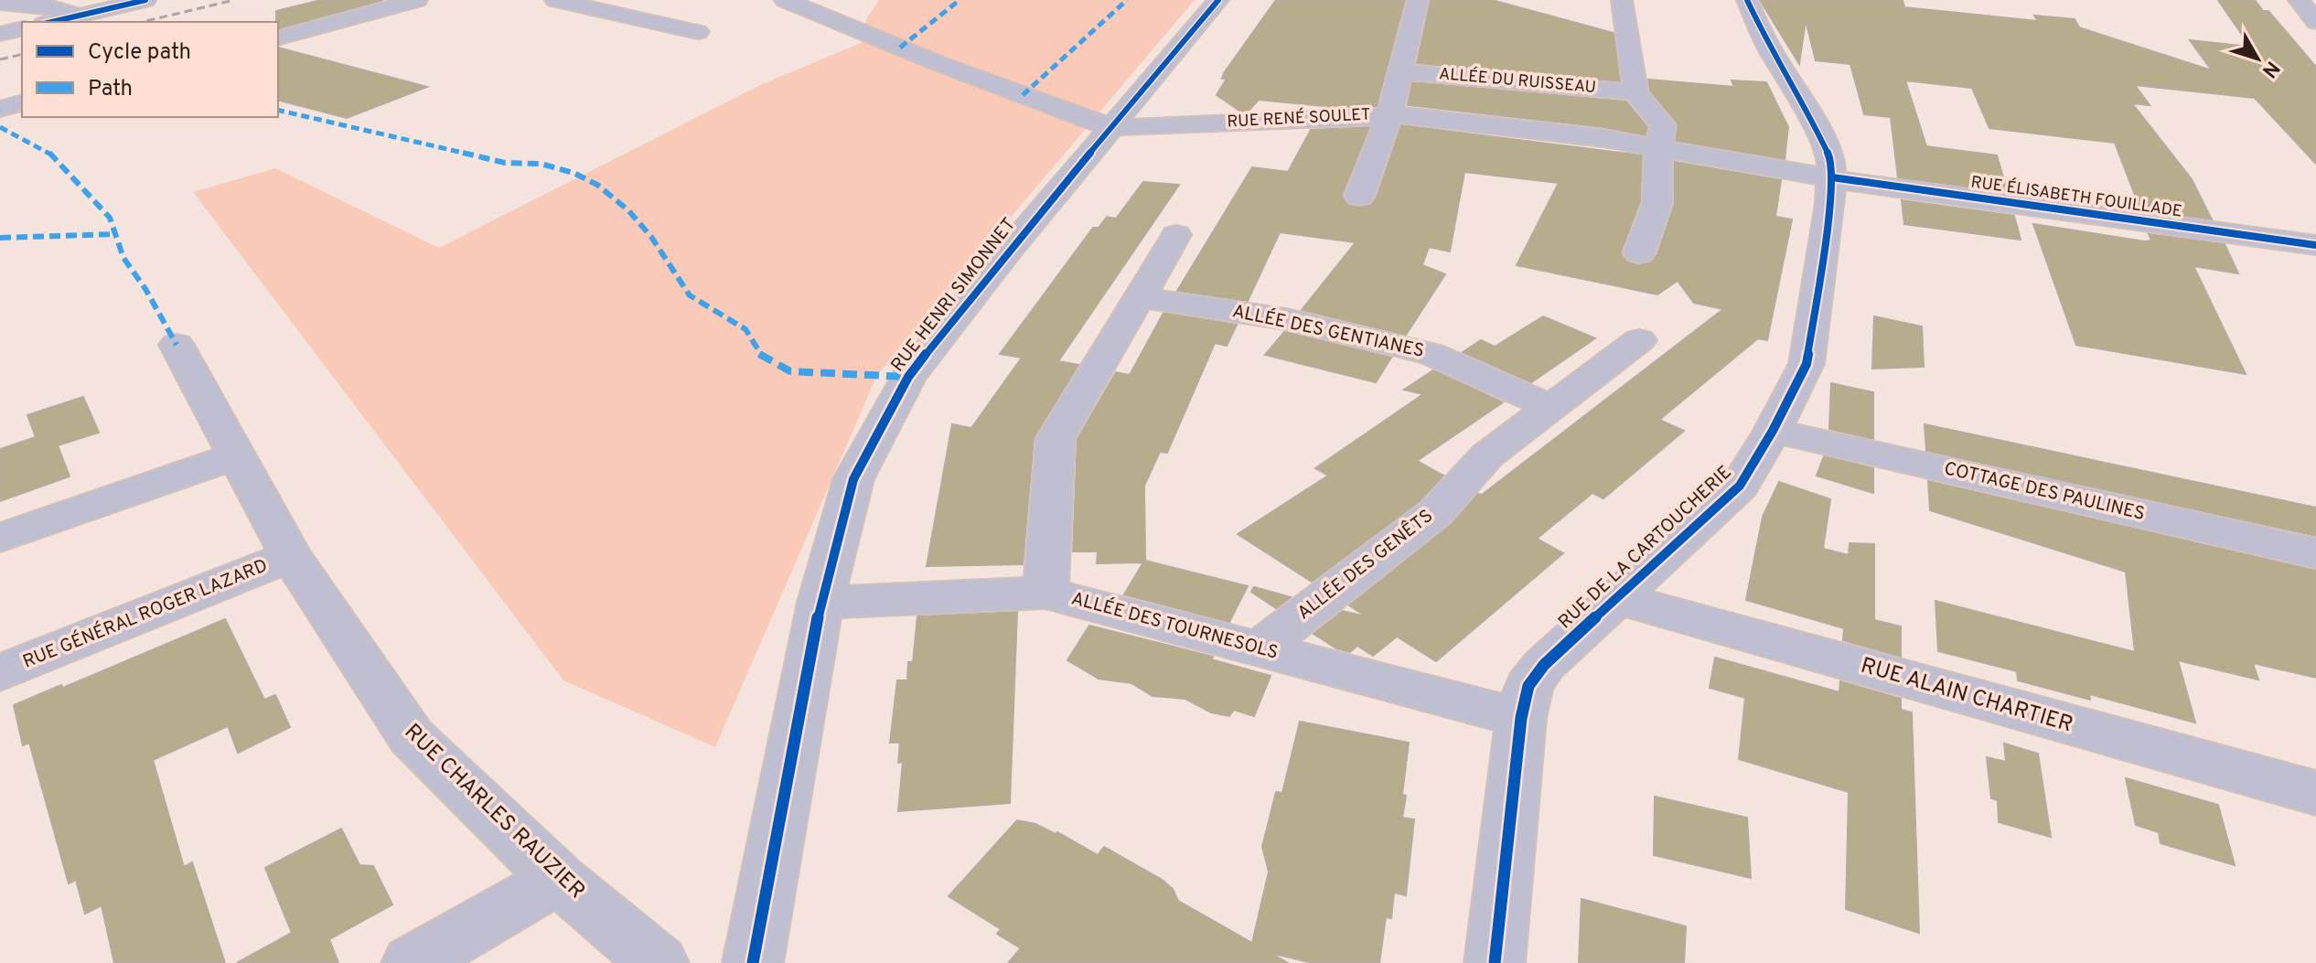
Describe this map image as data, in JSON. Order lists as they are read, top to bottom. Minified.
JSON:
{"streets":{"street":["ALLÉE DU RUISSEAU","RUE RENÉ SOULET","RUE ÉLISABETH FOUILLADE","RUE HENRI SIMONNET","ALLÉE DES GENTIANES","COTTAGE DES PAULINES","RUE DE LA CARTOUCHERIE","ALLÉE DES GENÊTS","RUE GÉNÉRAL ROGER LAZARD","ALLÉE DES TOURNESOLS","RUE ALAIN CHARTIER","RUE CHARLES RAUZIER"]},"crossings":[["RUE RENÉ SOULET","RUE ÉLISABETH FOUILLADE"],["RUE RENÉ SOULET","RUE HENRI SIMONNET"],["RUE RENÉ SOULET","RUE DE LA CARTOUCHERIE"],["RUE ÉLISABETH FOUILLADE","RUE DE LA CARTOUCHERIE"],["RUE HENRI SIMONNET","ALLÉE DES TOURNESOLS"],["ALLÉE DES GENTIANES","ALLÉE DES GENÊTS"],["COTTAGE DES PAULINES","RUE DE LA CARTOUCHERIE"],["RUE DE LA CARTOUCHERIE","ALLÉE DES TOURNESOLS"],["RUE DE LA CARTOUCHERIE","RUE ALAIN CHARTIER"],["ALLÉE DES GENÊTS","ALLÉE DES TOURNESOLS"],["RUE GÉNÉRAL ROGER LAZARD","RUE CHARLES RAUZIER"]],"legend":["Cycle path","Path"],"north":"bottom right"}
